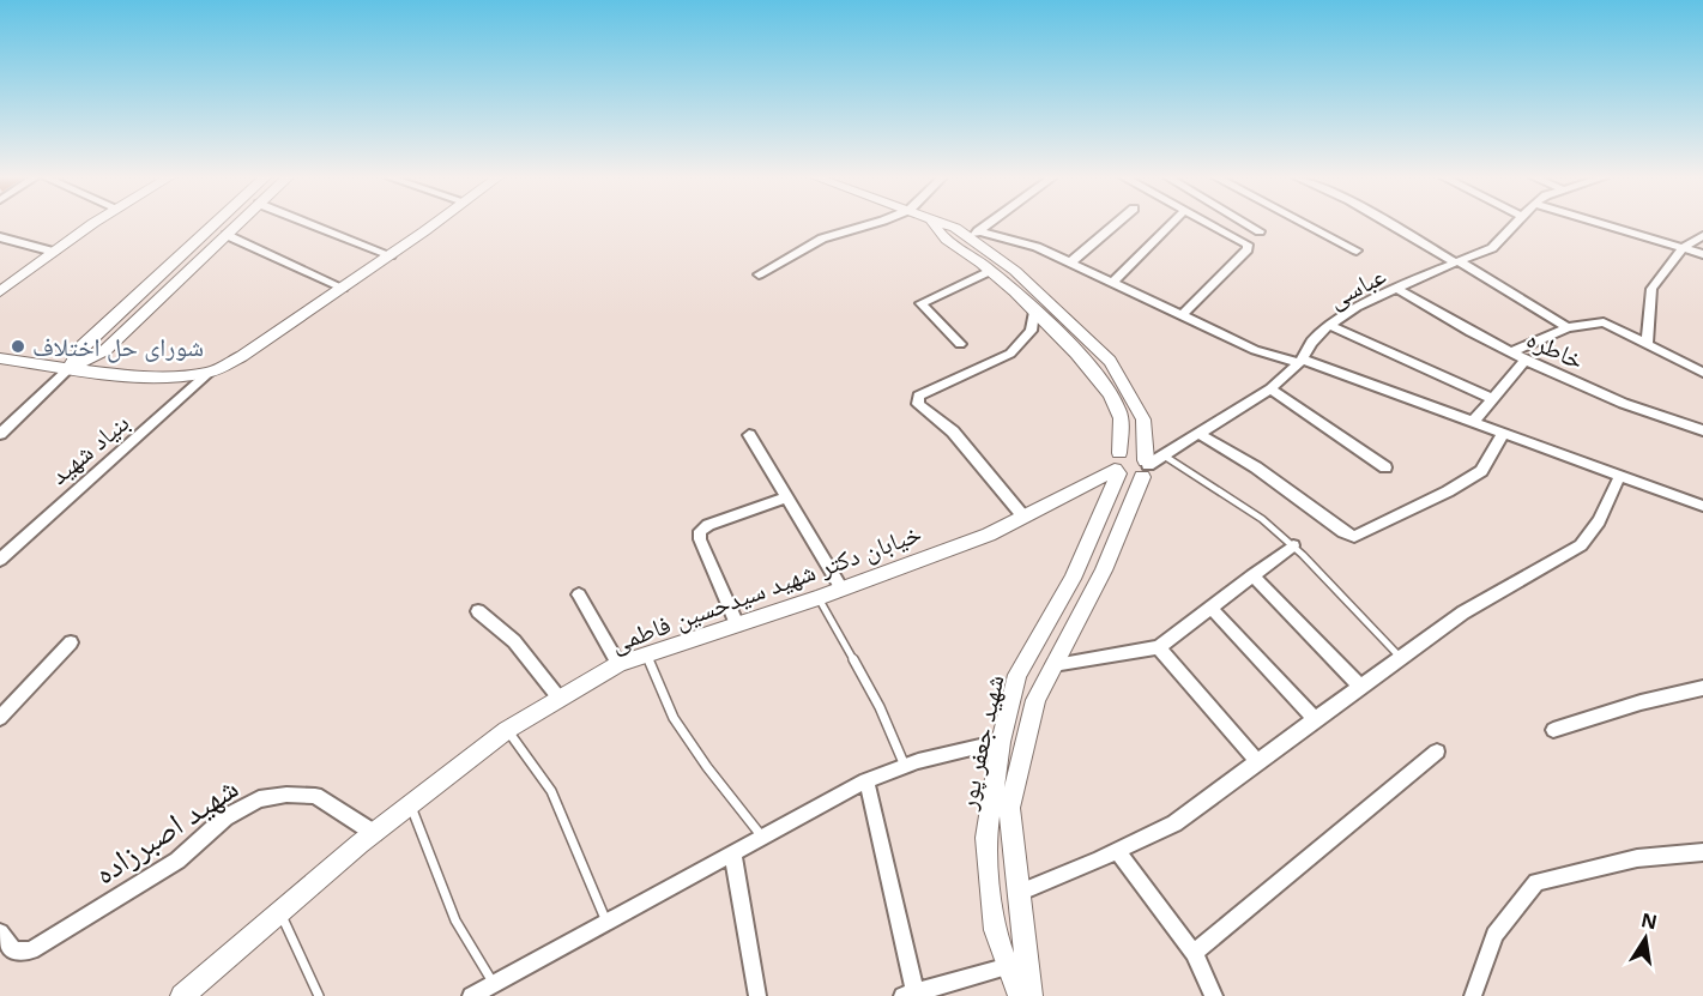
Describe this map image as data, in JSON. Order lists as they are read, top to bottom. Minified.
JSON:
{"streets":{"street":["عباسی","خاطره","بنیاد شهید","خیابان دکتر شهید سیدحسین فاطمی","شهید جعفر پور","شهید اصبرزاده"]},"crossings":[["عباسی","خاطره"],["عباسی","شهید جعفر پور"],["خیابان دکتر شهید سیدحسین فاطمی","شهید جعفر پور"],["خیابان دکتر شهید سیدحسین فاطمی","شهید اصبرزاده"]],"places":["شورای حل اختلاف"],"north":"top"}
